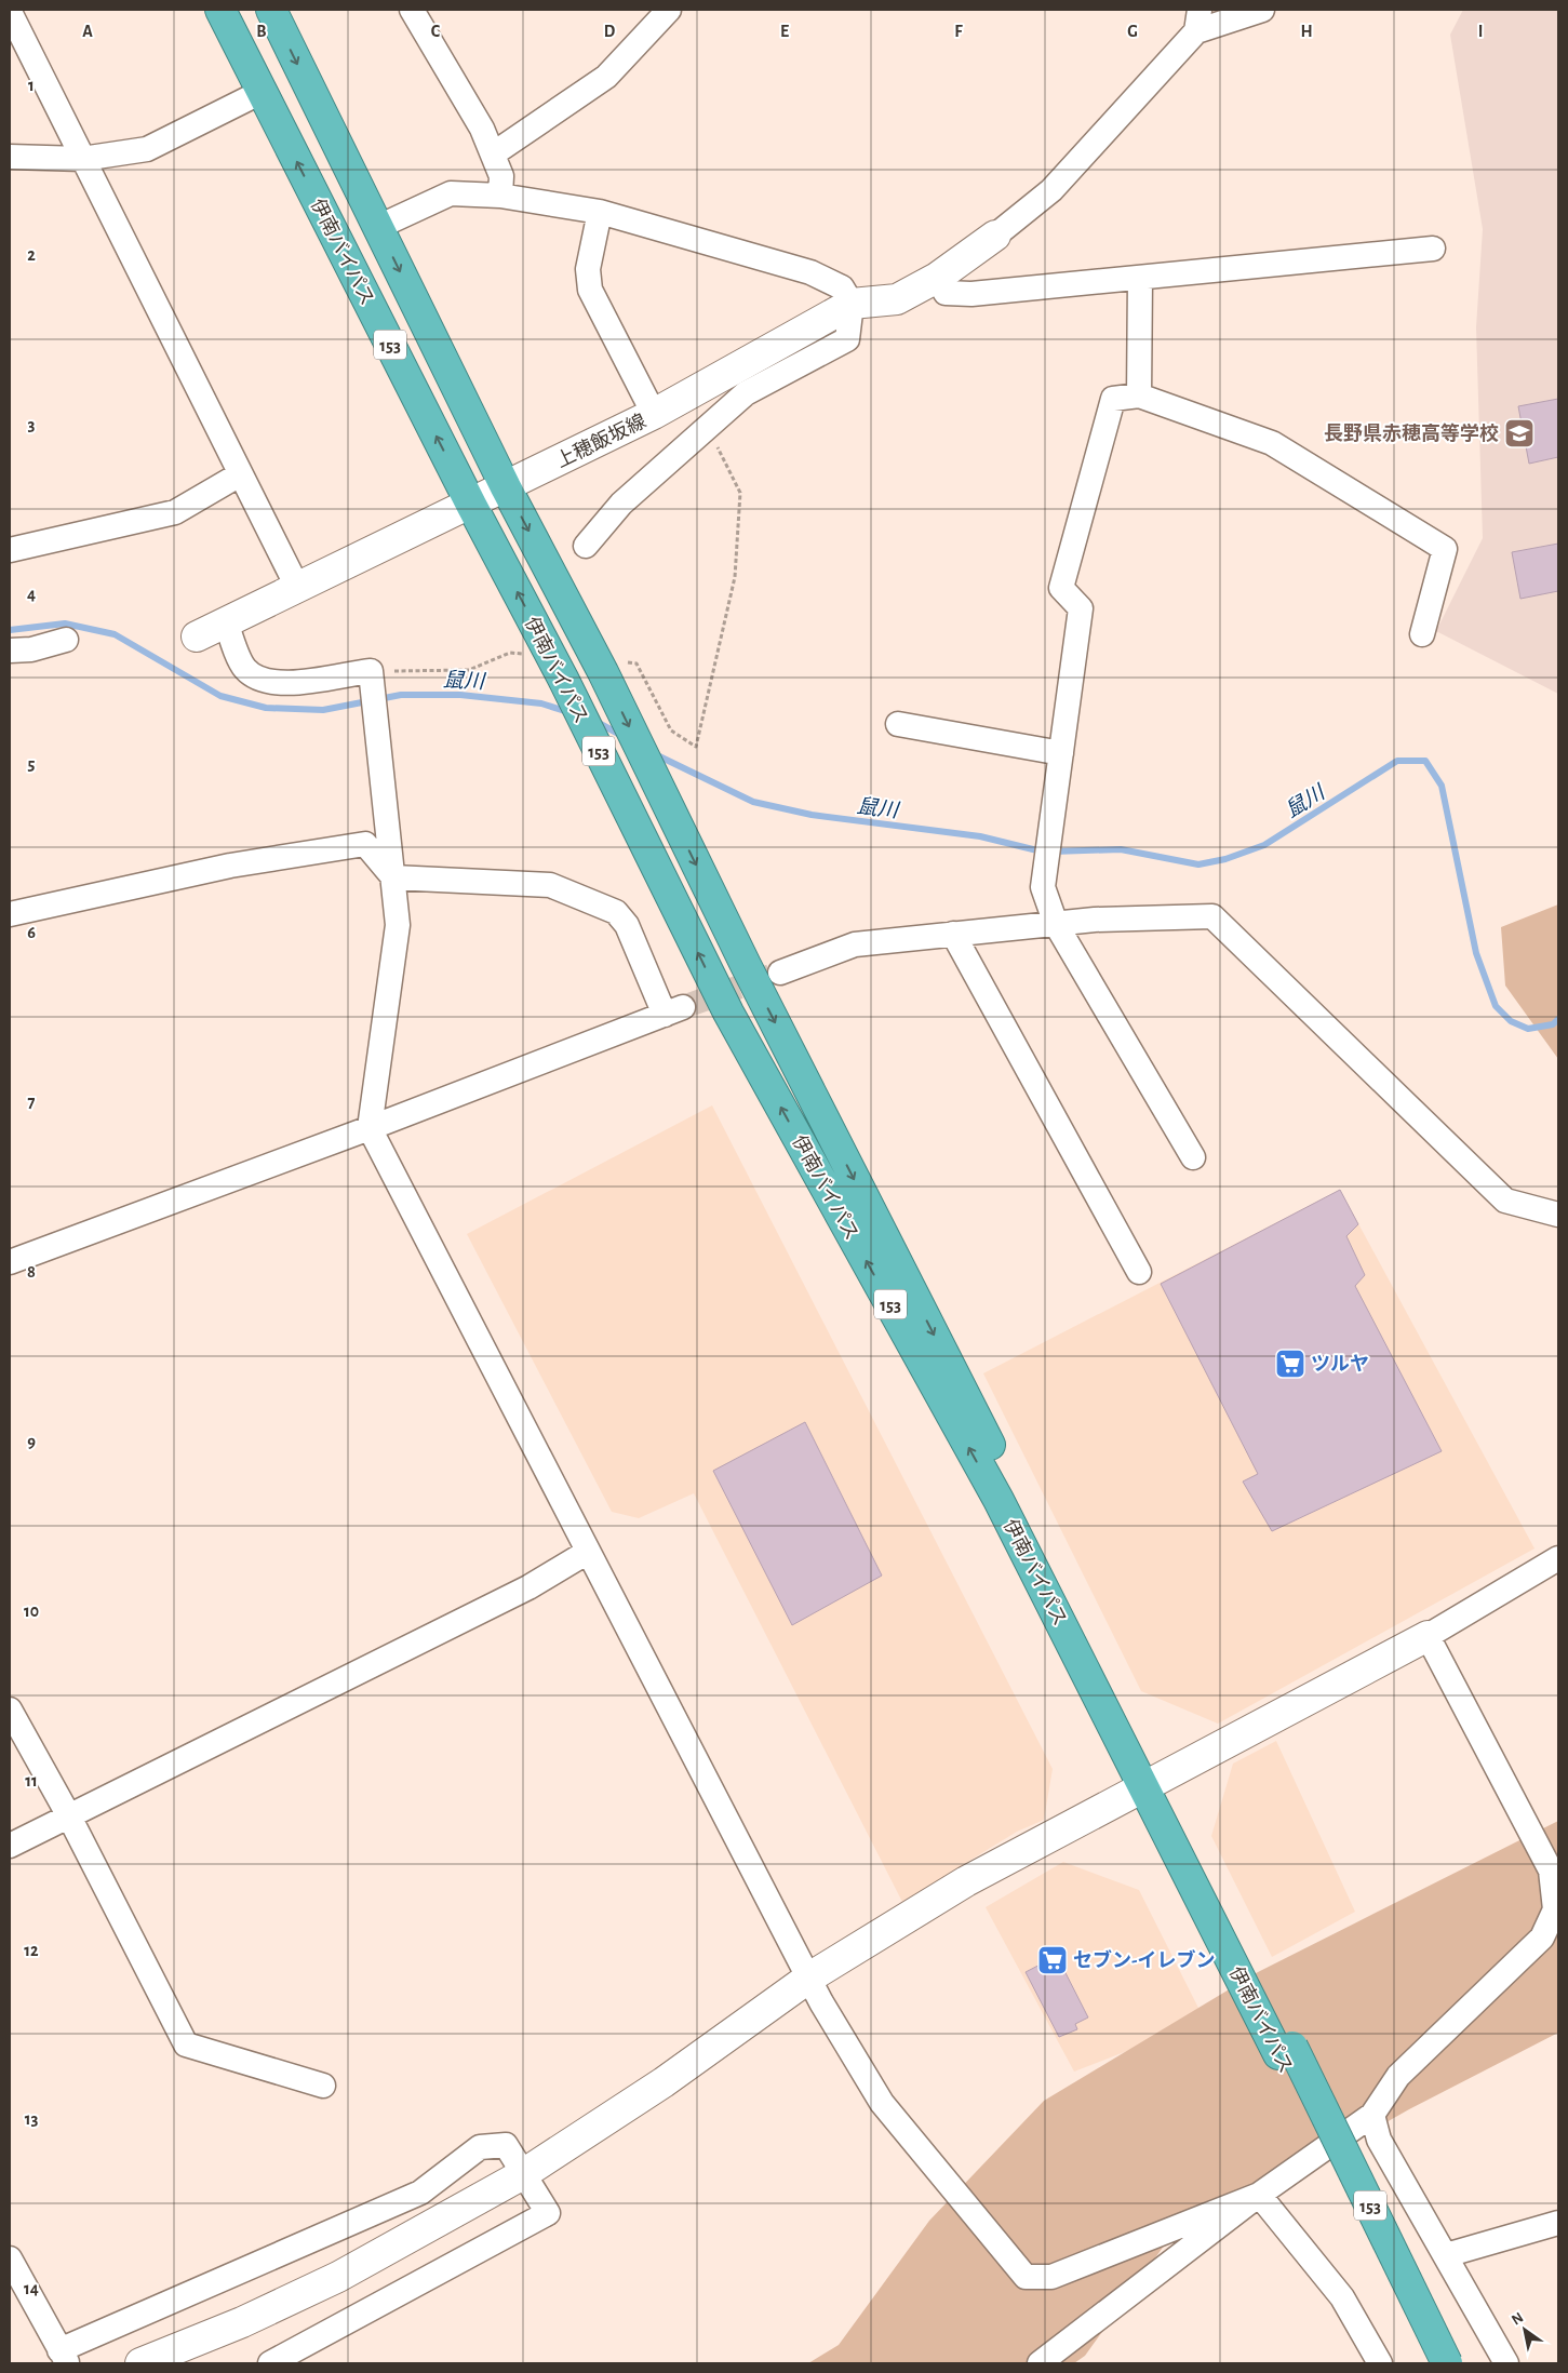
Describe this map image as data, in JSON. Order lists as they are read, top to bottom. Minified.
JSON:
{"streets":{"highway":["伊南バイパス","153"],"street":["上穂飯坂線"]},"crossings":[["伊南バイパス","上穂飯坂線"]],"water":["鼠川"],"places":{"school or university":["長野県赤穂高等学校"],"supermarket":["ツルヤ","セブン-イレブン"]},"north":"top left","grid":{"columns":["A","B","C","D","E","F","G","H","I"],"rows":["1","2","3","4","5","6","7","8","9","10","11","12","13","14"]}}
